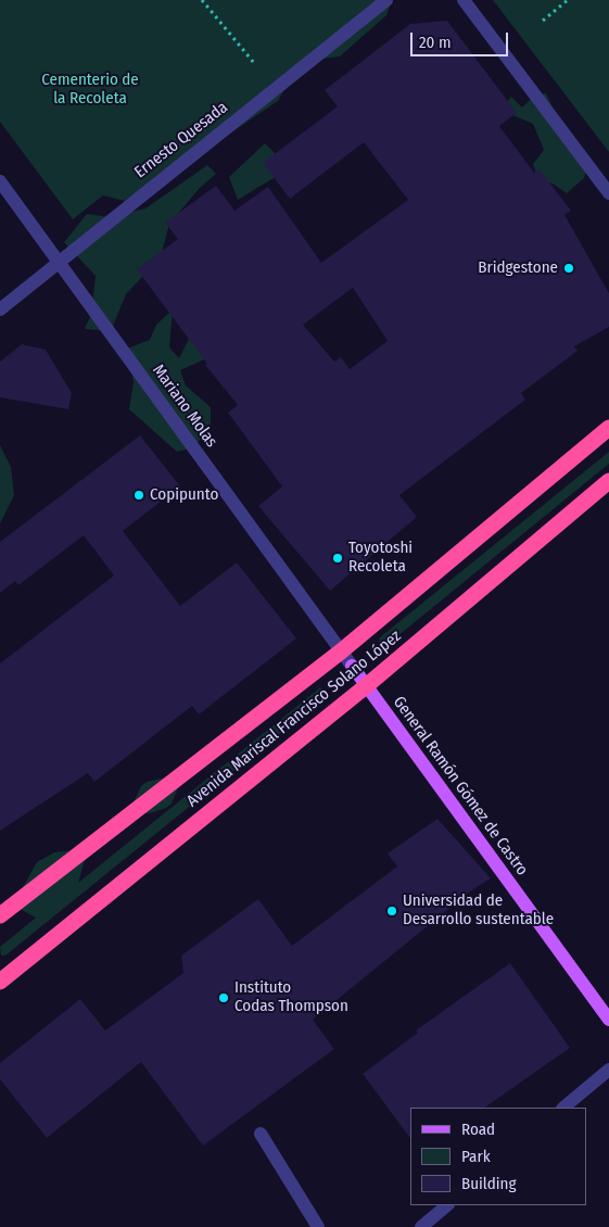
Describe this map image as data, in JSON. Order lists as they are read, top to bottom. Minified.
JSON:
{"streets":{"highway":["Avenida Mariscal Francisco Solano López"],"main road":["General Ramón Gómez de Castro"],"street":["Ernesto Quesada","Mariano Molas"]},"crossings":[["Ernesto Quesada","Mariano Molas"],["Mariano Molas","Avenida Mariscal Francisco Solano López"],["Mariano Molas","General Ramón Gómez de Castro"],["Avenida Mariscal Francisco Solano López","General Ramón Gómez de Castro"]],"parks":["Cementerio de la Recoleta"],"places":["Bridgestone","Copipunto","Toyotoshi Recoleta","Universidad de Desarrollo sustentable","Instituto Codas Thompson"],"legend":["Road","Park","Building"],"scale_bar":"20 m"}
